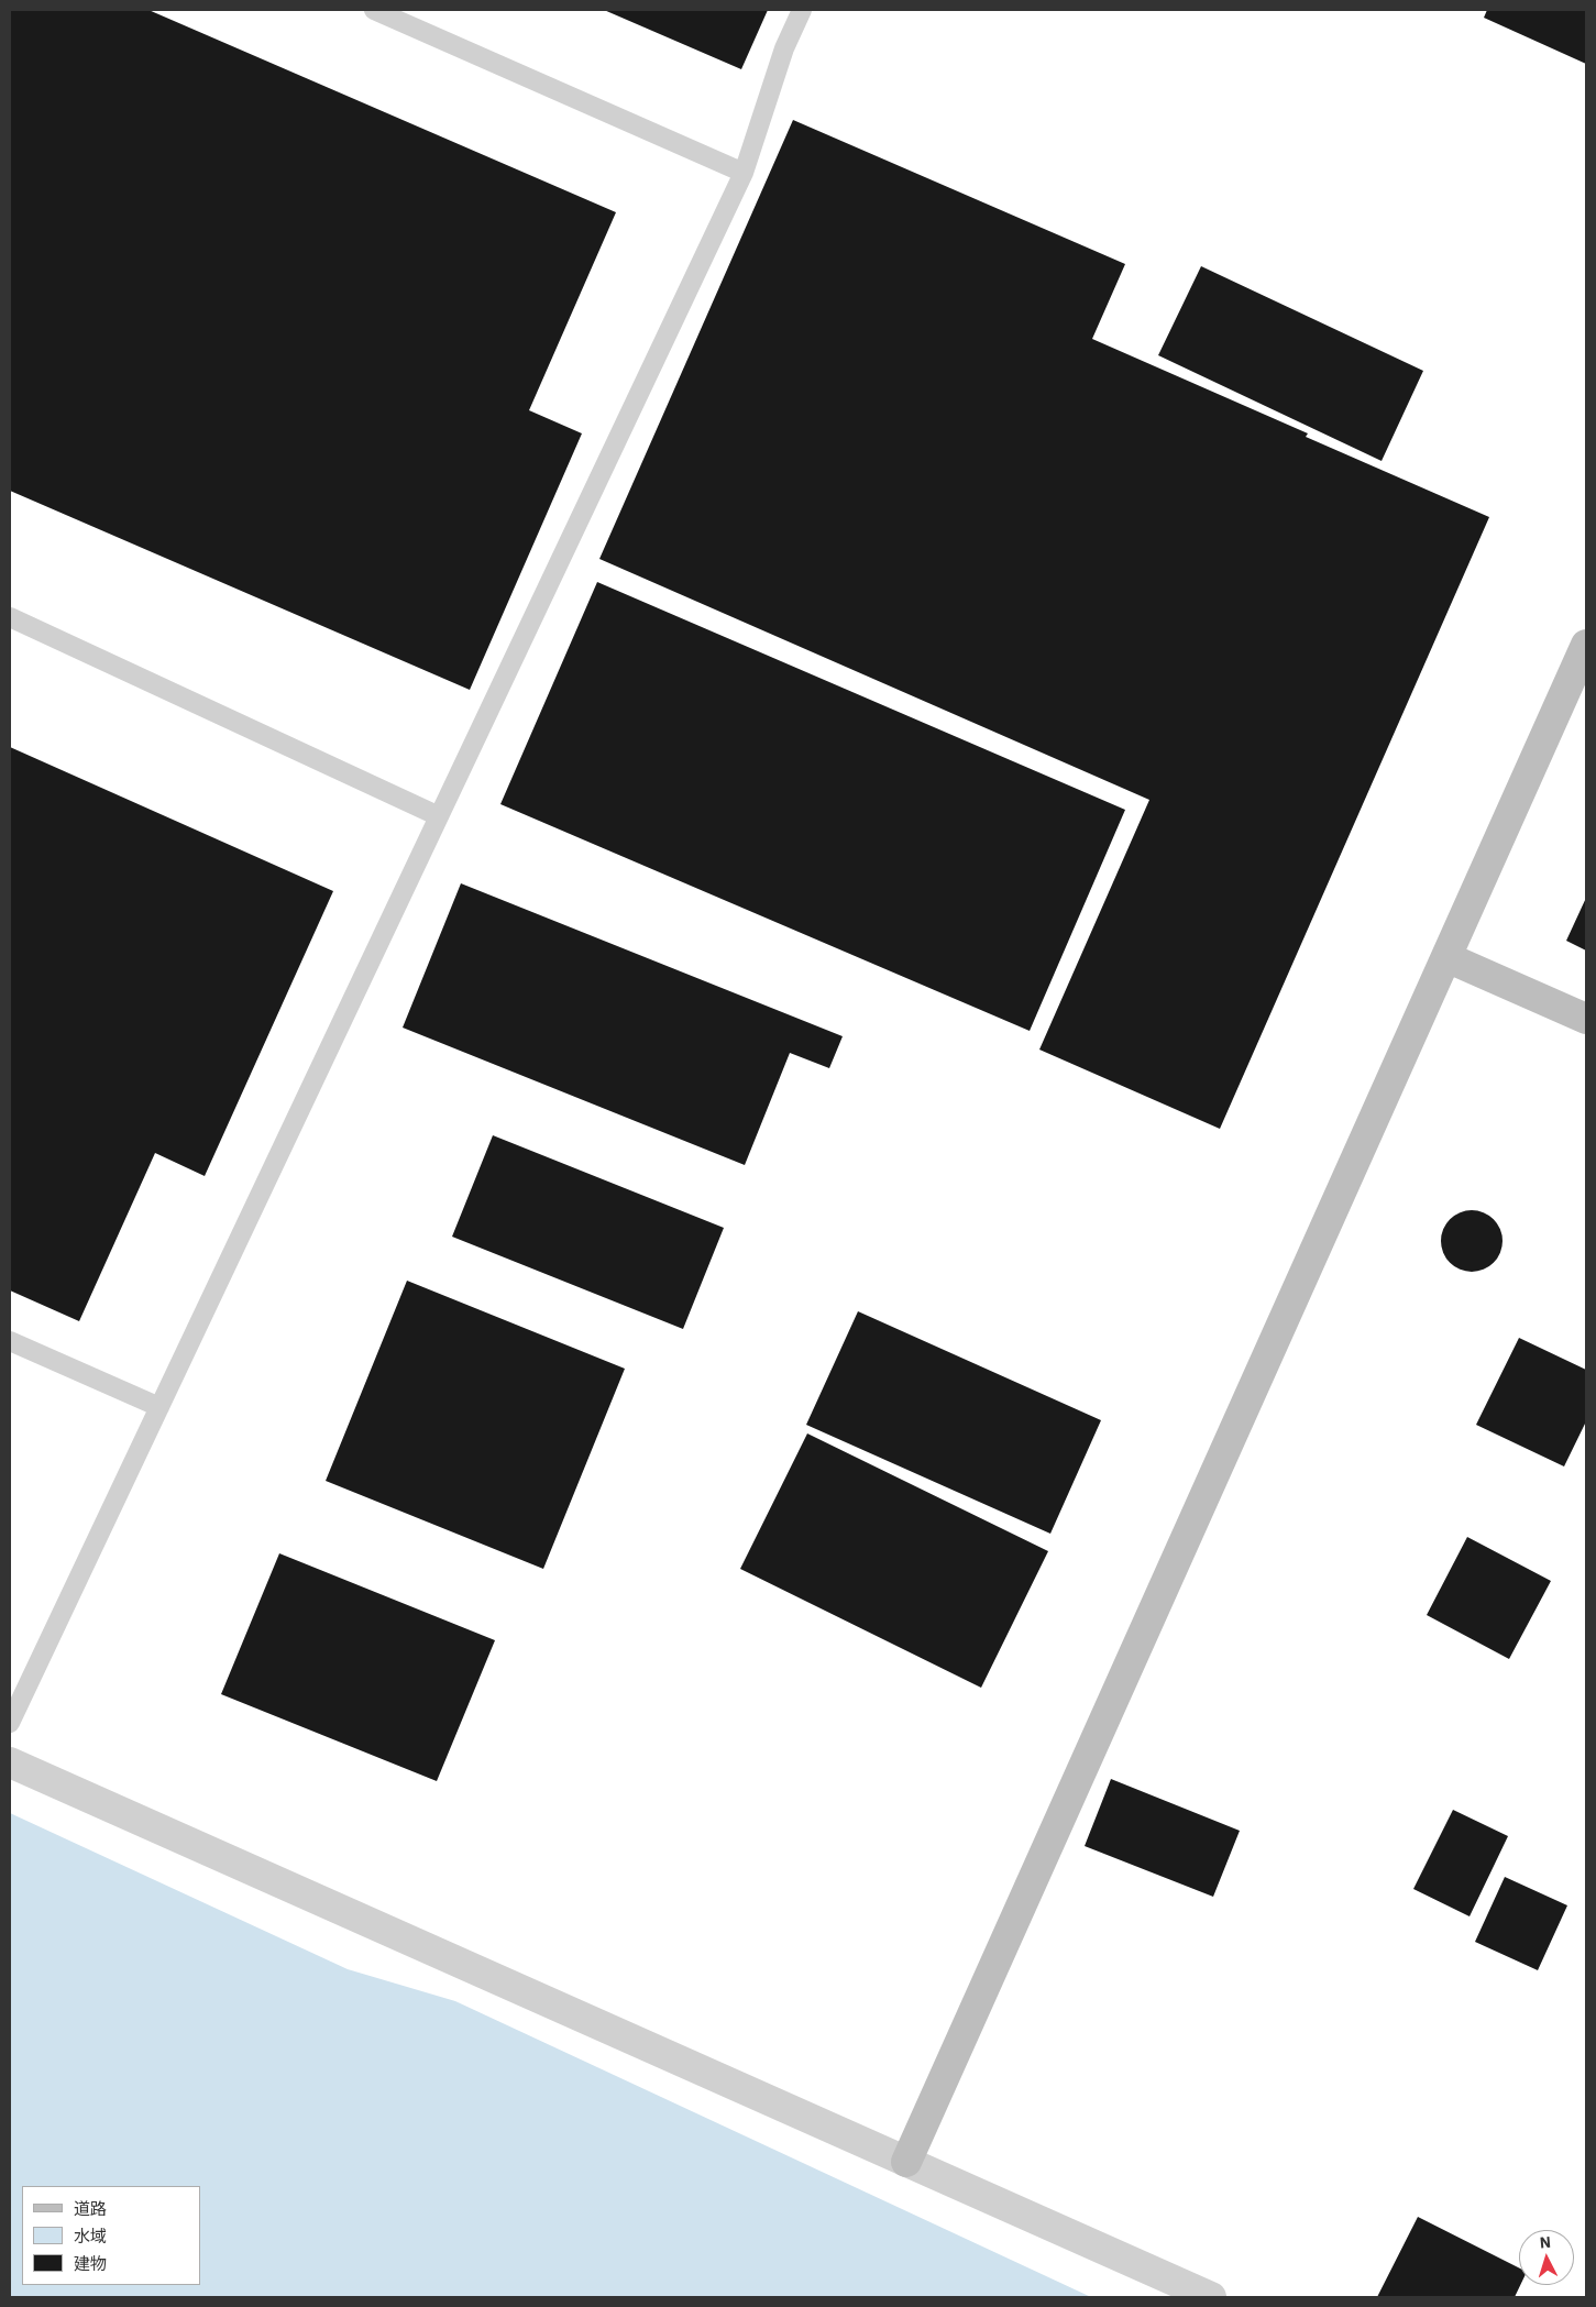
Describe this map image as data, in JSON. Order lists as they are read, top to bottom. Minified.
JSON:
{"legend":["道路","水域","建物"],"north":"top"}
